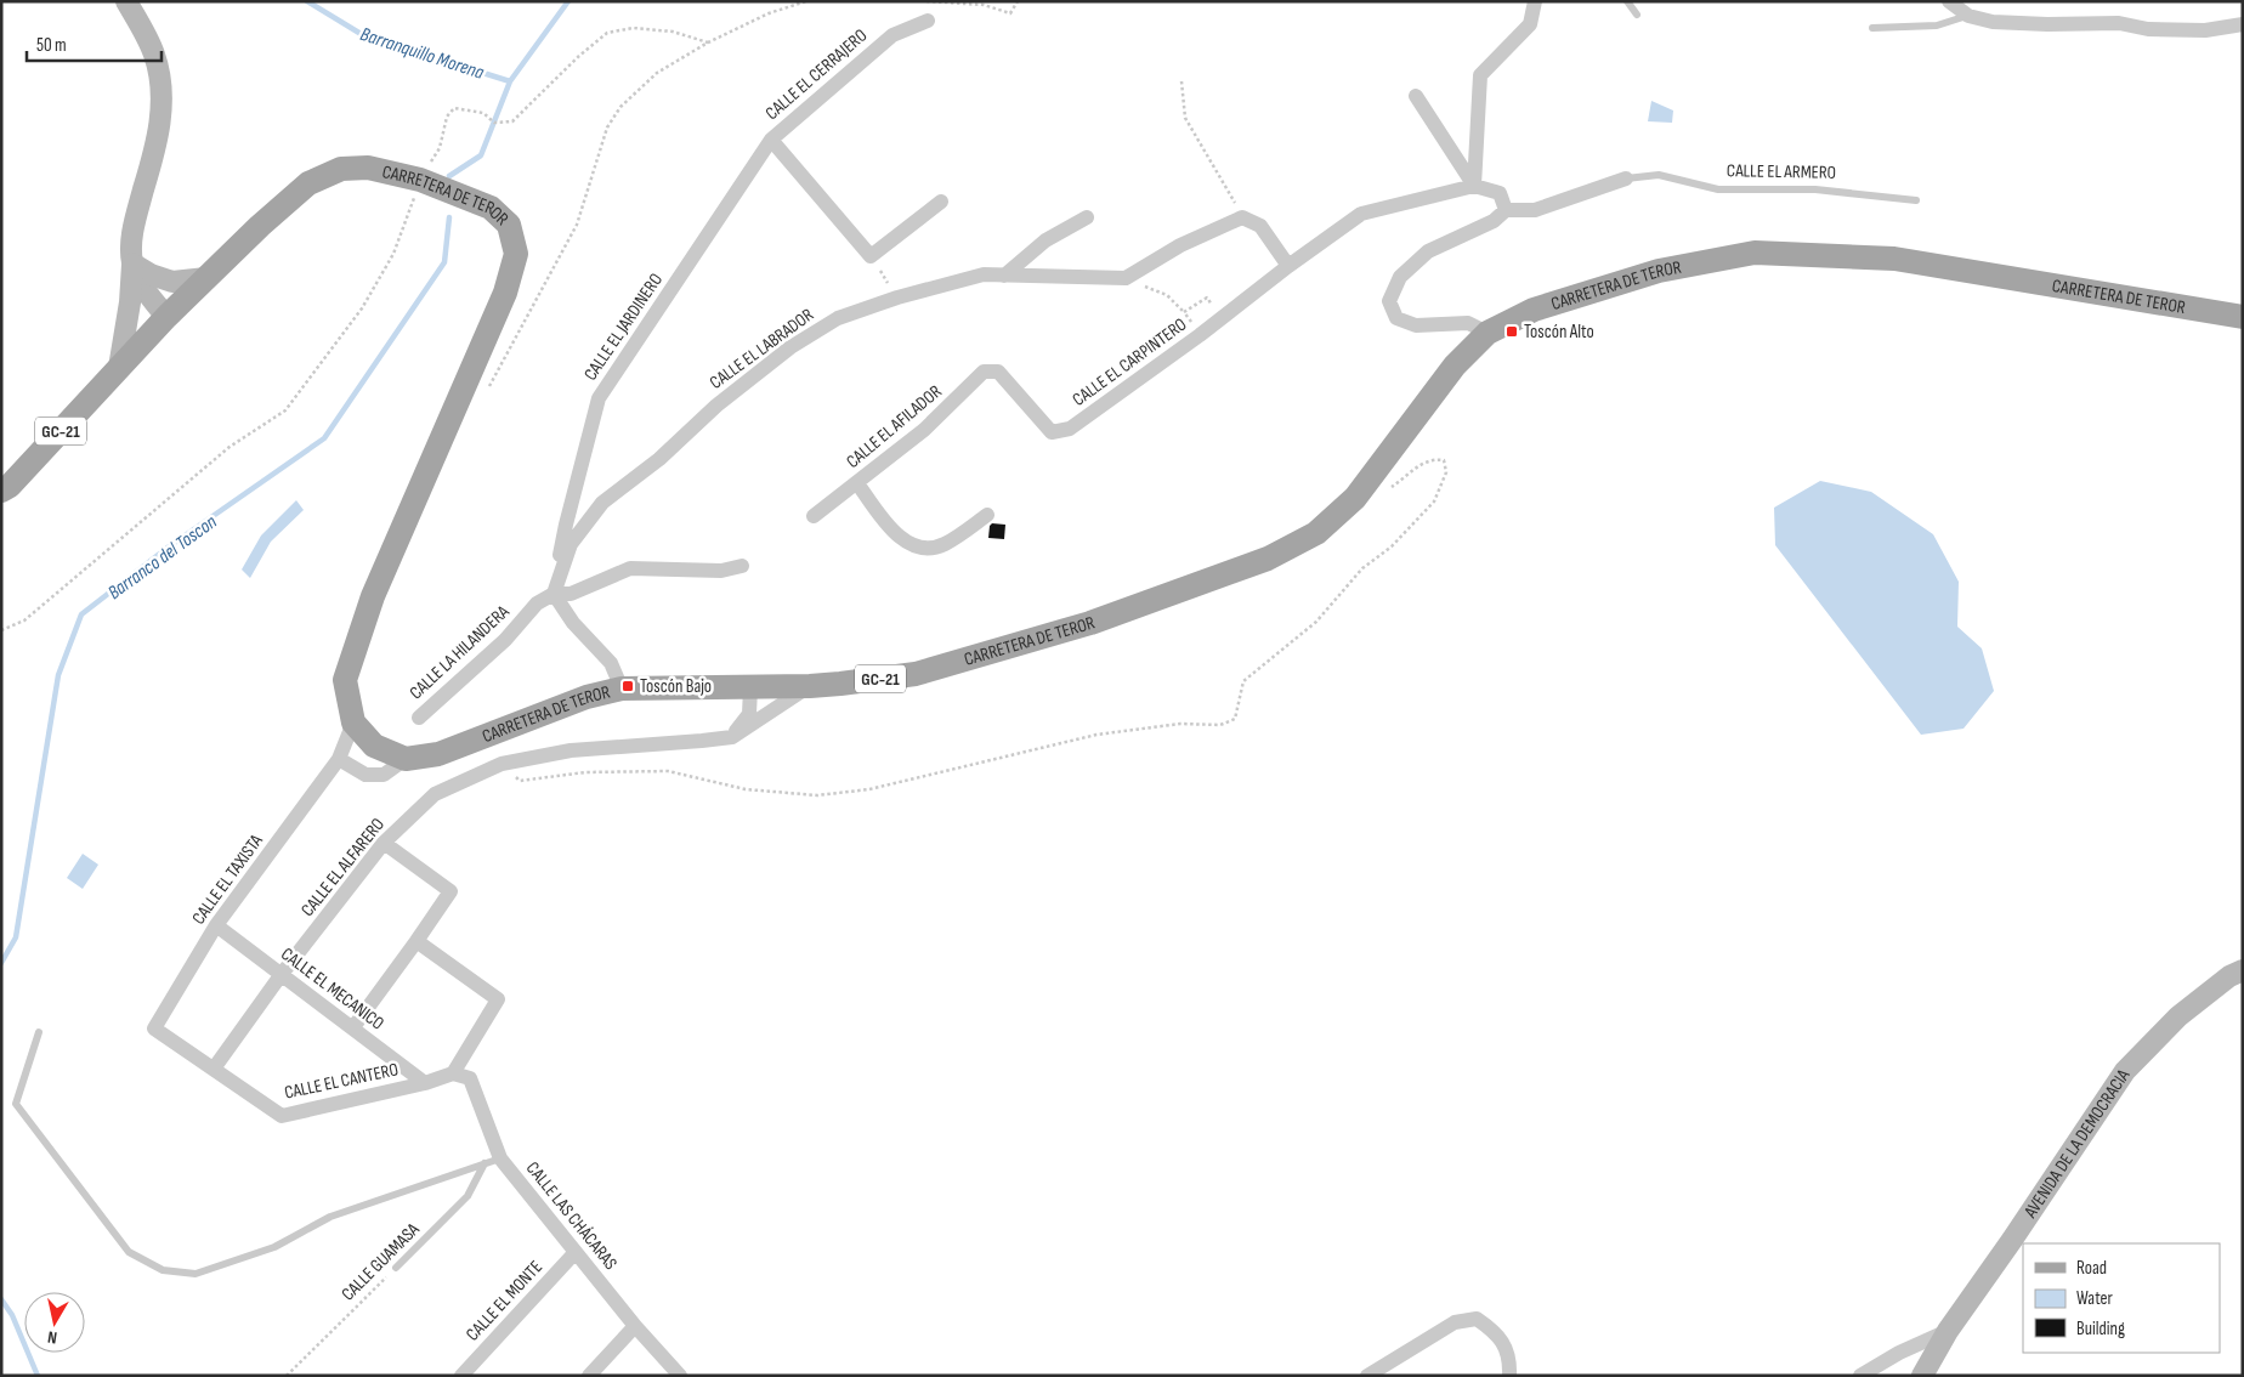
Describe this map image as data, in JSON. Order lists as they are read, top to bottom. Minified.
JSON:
{"streets":{"main road":["CARRETERA DE TEROR","GC-21"],"street":["CALLE EL CERRAJERO","CALLE EL ARMERO","CALLE EL JARDINERO","CALLE EL LABRADOR","CALLE EL CARPINTERO","CALLE EL AFILADOR","CALLE LA HILANDERA","CALLE EL ALFARERO","CALLE EL TAXISTA","CALLE EL MECANICO","CALLE EL CANTERO","AVENIDA DE LA DEMOCRACIA","CALLE LAS CHÁCARAS","CALLE EL MONTE"],"lane":["CALLE GUAMASA"]},"crossings":[["CALLE EL CERRAJERO","CALLE EL JARDINERO"],["CARRETERA DE TEROR","CALLE EL ALFARERO"],["CARRETERA DE TEROR","CALLE EL TAXISTA"],["CALLE EL JARDINERO","CALLE EL LABRADOR"],["CALLE EL JARDINERO","CALLE LA HILANDERA"],["CALLE EL LABRADOR","CALLE LA HILANDERA"],["CALLE EL CARPINTERO","CALLE EL AFILADOR"],["CALLE EL ALFARERO","CALLE EL MECANICO"],["CALLE EL ALFARERO","CALLE EL CANTERO"],["CALLE EL TAXISTA","CALLE EL MECANICO"],["CALLE EL TAXISTA","CALLE EL CANTERO"],["CALLE EL MECANICO","CALLE EL CANTERO"],["CALLE EL CANTERO","CALLE LAS CHÁCARAS"],["CALLE LAS CHÁCARAS","CALLE EL MONTE"]],"water":["Barranquillo Morena","Barranco del Toscon"],"places":{"transit":["Toscón Alto","Toscón Bajo"]},"legend":["Road","Water","Building"],"scale_bar":"50 m","north":"bottom"}
